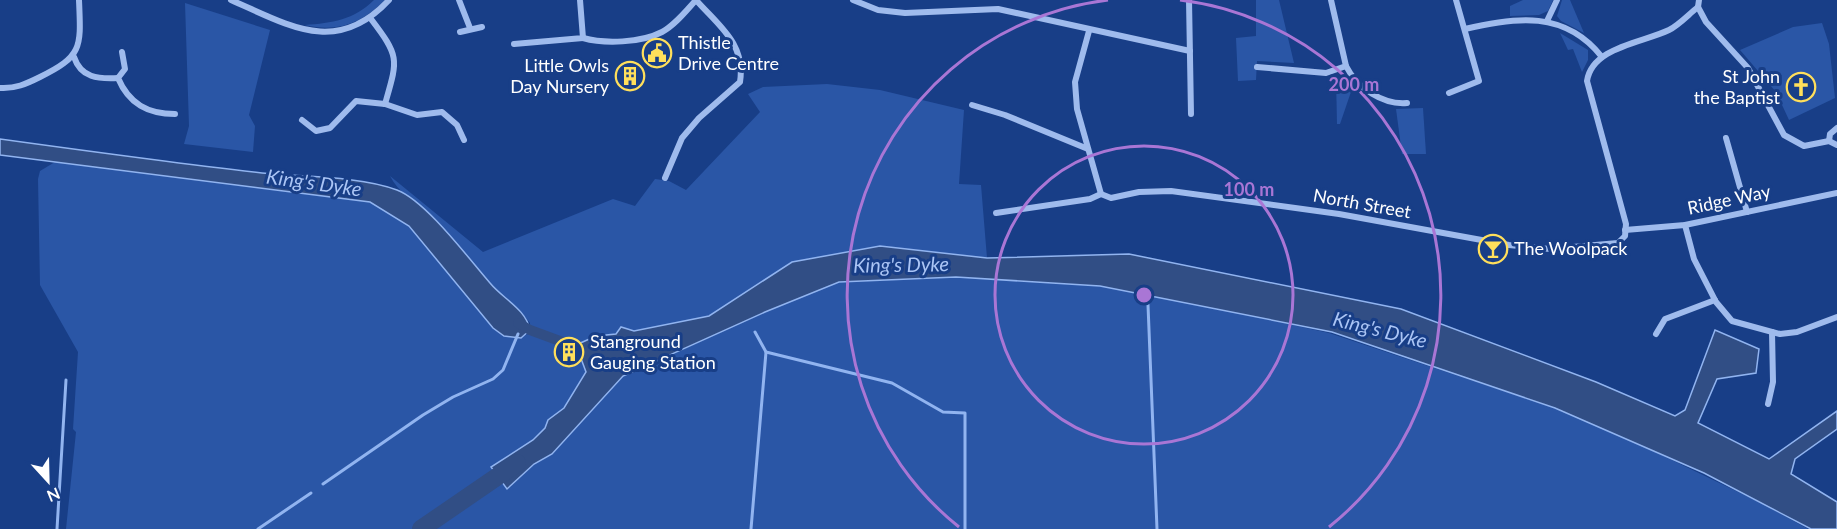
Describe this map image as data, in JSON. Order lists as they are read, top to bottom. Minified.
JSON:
{"streets":{"street":["Ridge Way","North Street"]},"crossings":[["Ridge Way","North Street"]],"water":["King's Dyke"],"places":{"public building":["Thistle Drive Centre"],"building":["Little Owls Day Nursery","Stanground Gauging Station"],"church":["St John the Baptist"],"bar":["The Woolpack"]},"north":"bottom","rings":["200 m","100 m"]}
